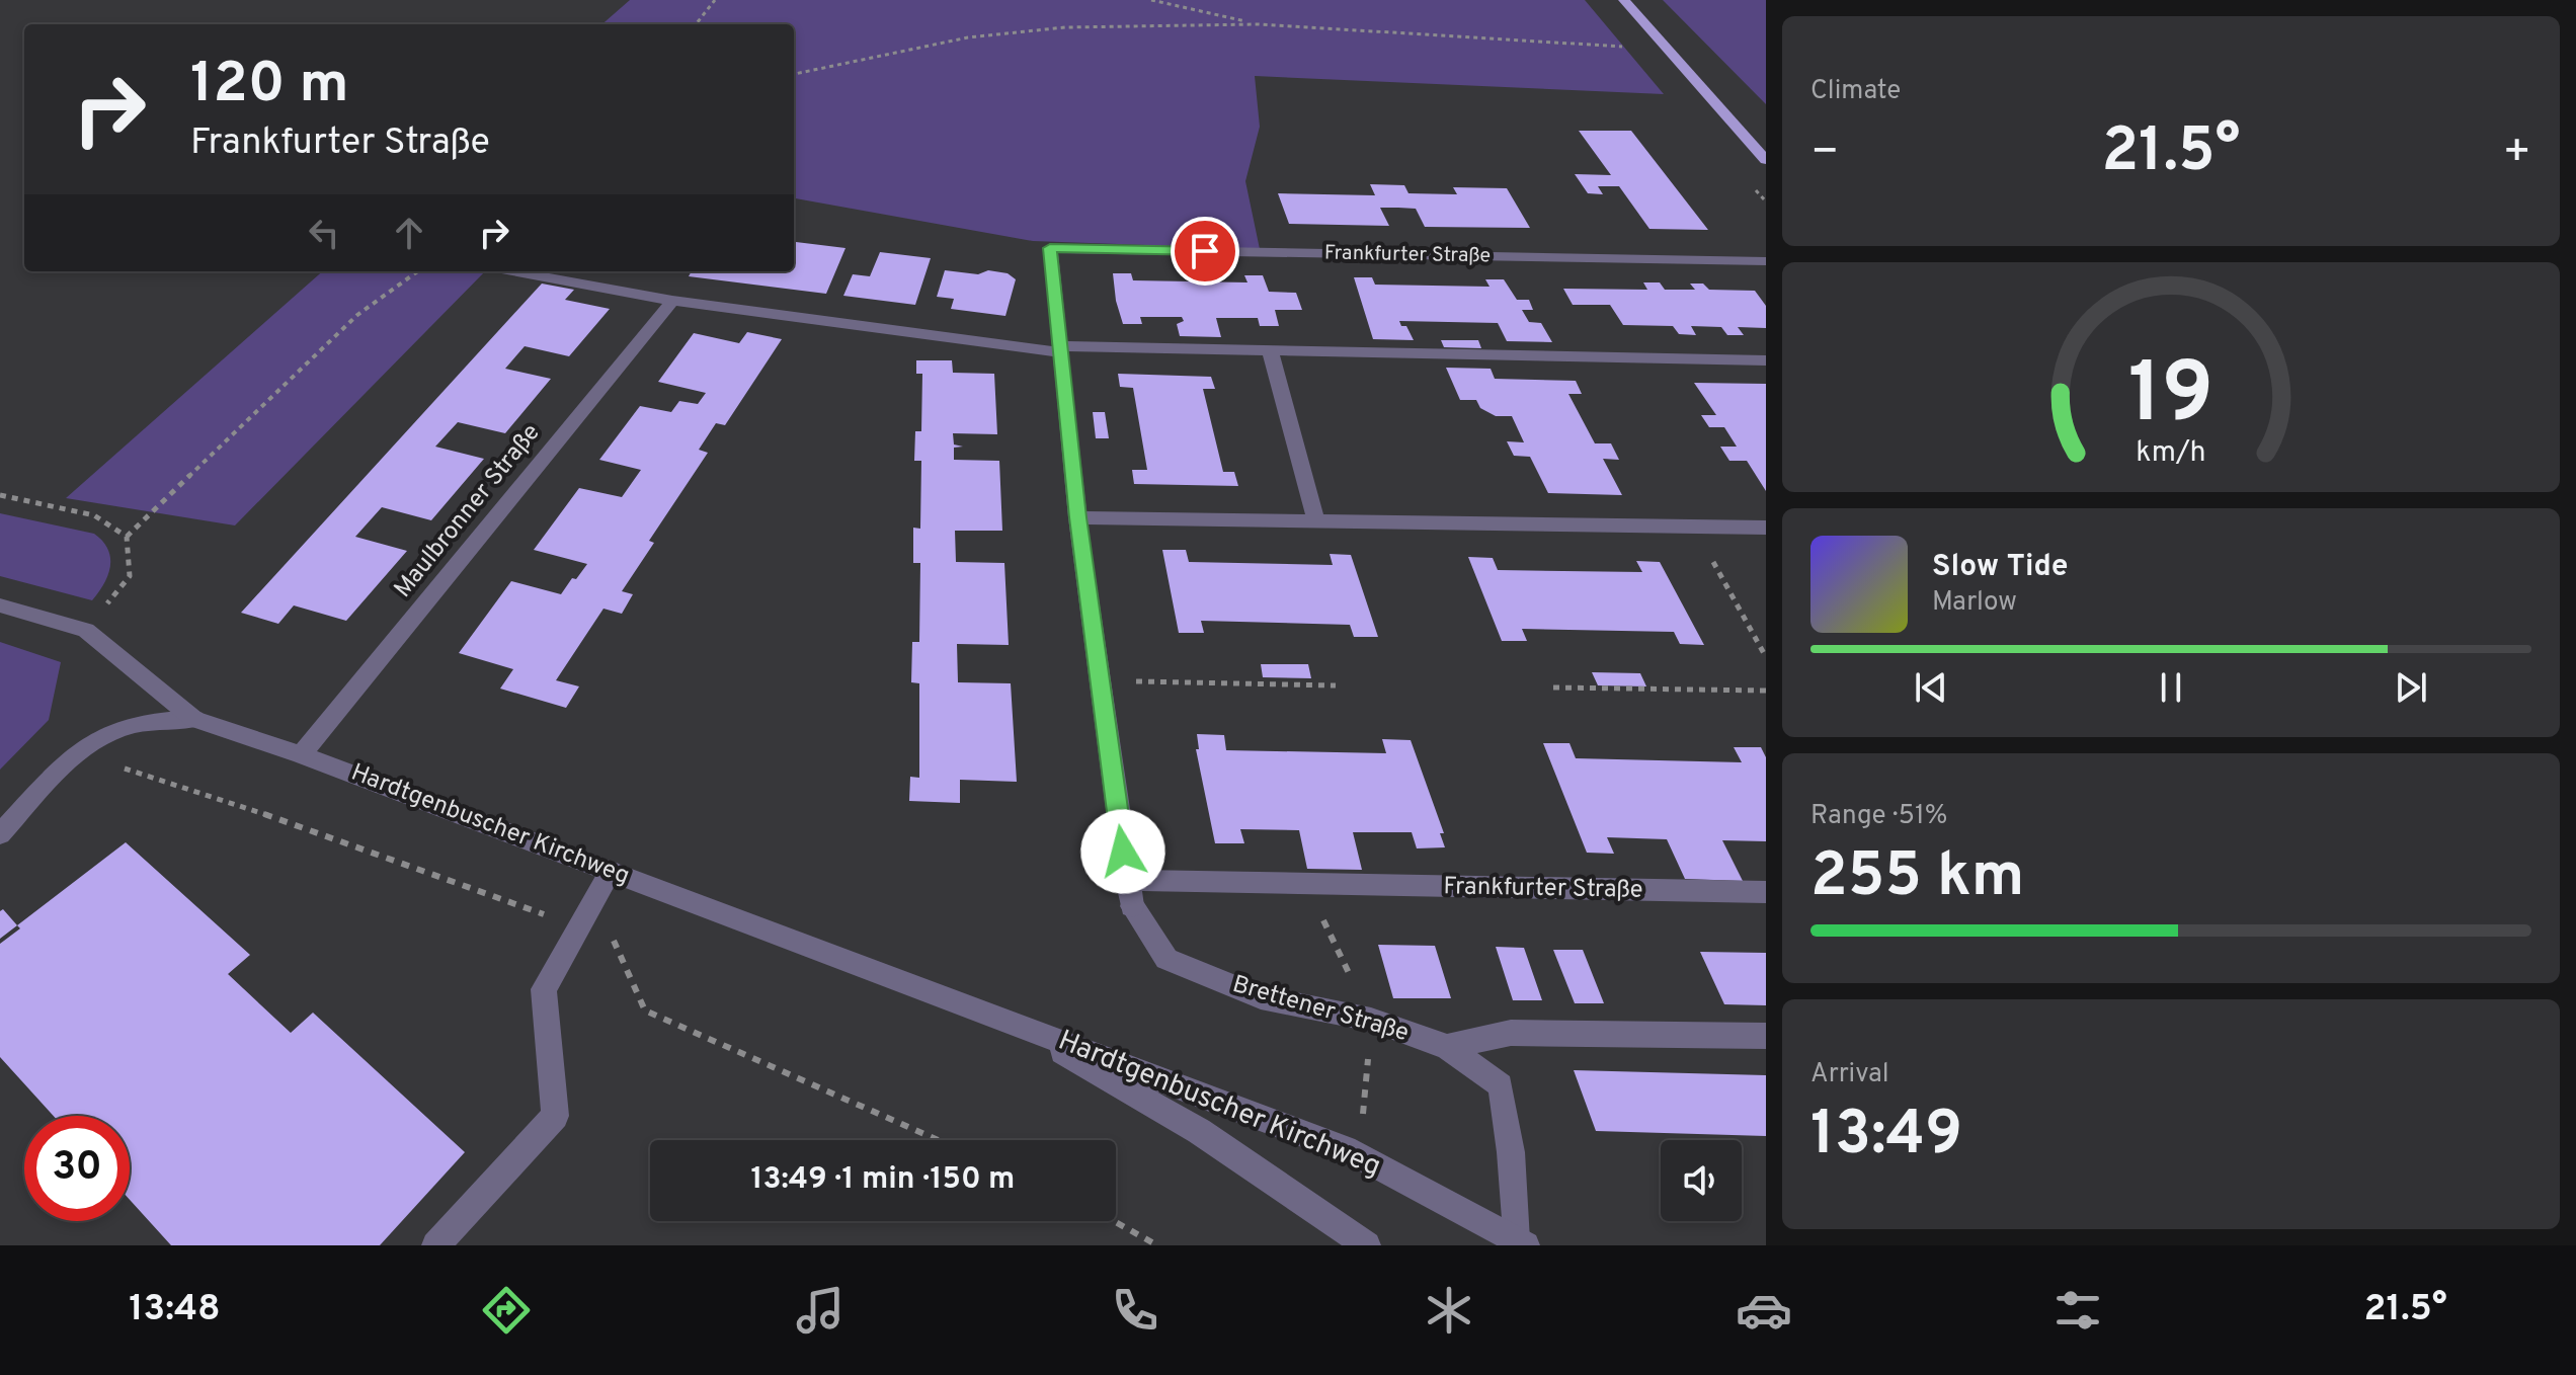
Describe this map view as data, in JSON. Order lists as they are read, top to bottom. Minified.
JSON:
{"streets":{"street":["Frankfurter Straße","Maulbronner Straße","Hardtgenbuscher Kirchweg","Brettener Straße"]},"crossings":[["Frankfurter Straße","Brettener Straße"],["Maulbronner Straße","Hardtgenbuscher Kirchweg"],["Hardtgenbuscher Kirchweg","Brettener Straße"]],"page":{"tile":["Climate",["Range · 51%","255 km"],["Arrival","13:49"]],"turn":["120 m","Frankfurter Straße"],"heat":["−","21.5°","+"],"song":["Slow Tide","Marlow"],"limit":"30","trip":"13:49 · 1 min · 150 m","tabs":["13:48","21.5°"],"gauge":["19","km/h"]}}
